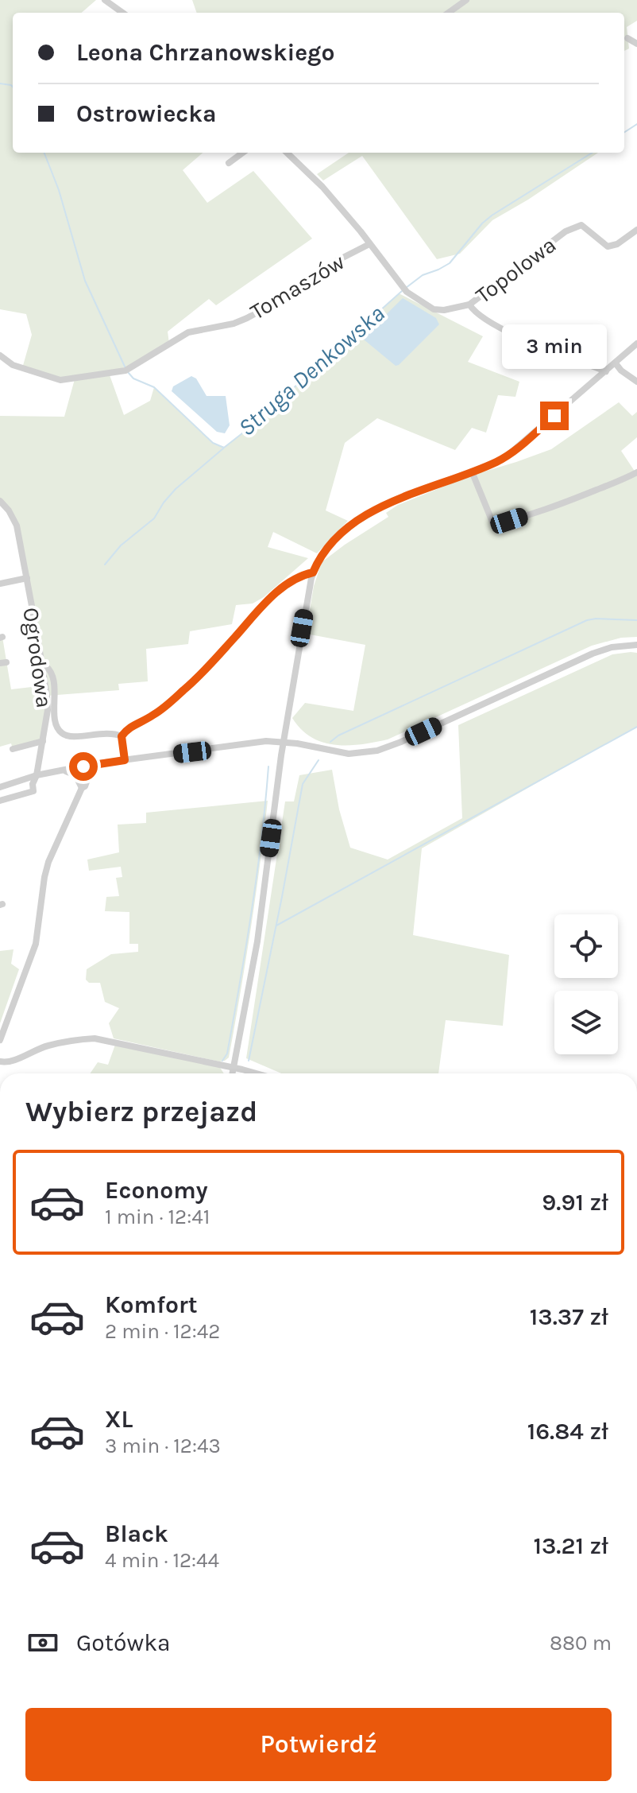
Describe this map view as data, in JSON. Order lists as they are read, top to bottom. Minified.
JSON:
{"streets":{"street":["Topolowa","Tomaszów","Ogrodowa"]},"crossings":[["Topolowa","Tomaszów"]],"water":["Struga Denkowska"],"page":{"banner":["Leona Chrzanowskiego","Ostrowiecka"],"bubble":"3 min","heading":"Wybierz przejazd","list":[{"name":"Economy","note":"1 min · 12:41","value":"9.91 zł"},{"name":"Komfort","note":"2 min · 12:42","value":"13.37 zł"},{"name":"XL","note":"3 min · 12:43","value":"16.84 zł"},{"name":"Black","note":"4 min · 12:44","value":"13.21 zł"}],"pay":["Gotówka","880 m"],"buttons":"Potwierdź"}}
